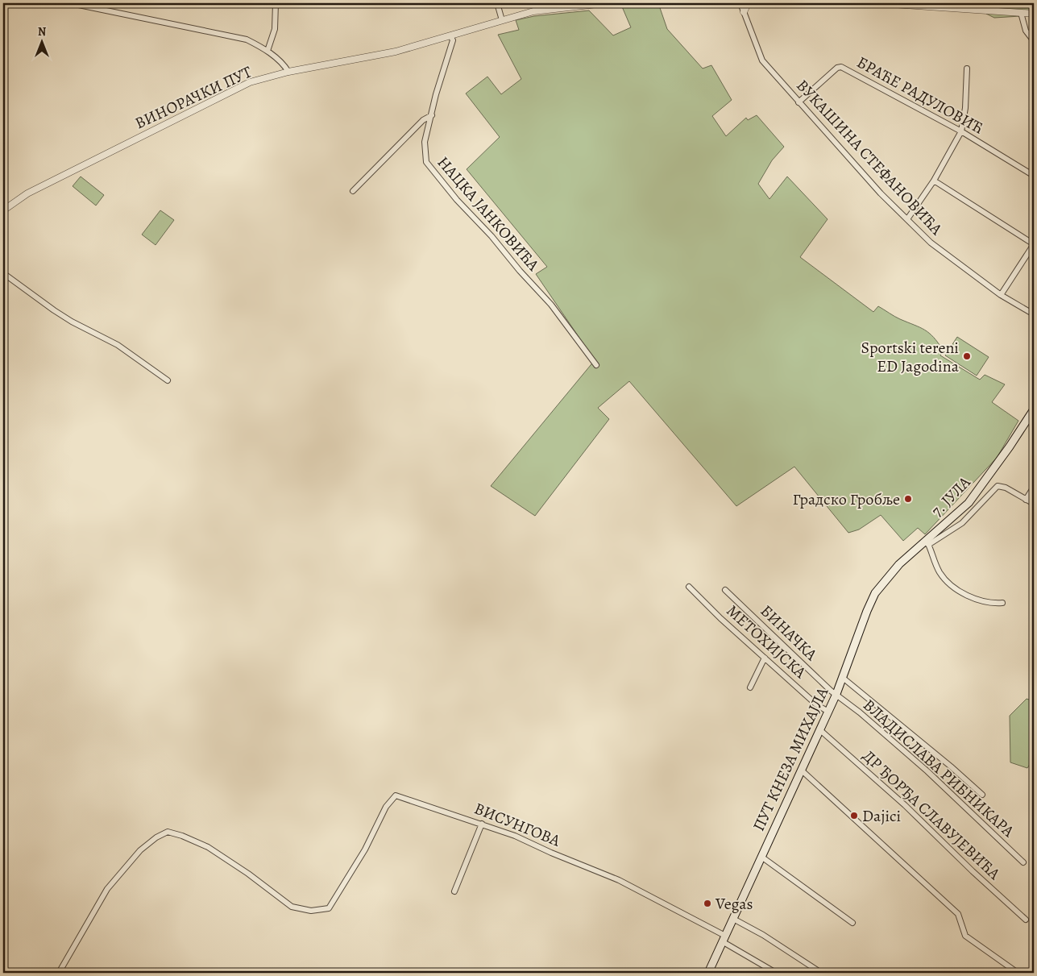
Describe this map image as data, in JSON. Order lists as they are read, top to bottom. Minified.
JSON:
{"streets":{"main road":["7. ЈУЛА","ПУТ КНЕЗА МИХАЈЛА"],"street":["БРАЋЕ РАДУЛОВИЋ","ВИНОРАЧКИ ПУТ","ВУКАШИНА СТЕФАНОВИЋА","НАЦКА ЈАНКОВИЋА","БИНАЧКА","МЕТОХИЈСКА","ВЛАДИСЛАВА РИБНИКАРА","ДР ЂОРЂА СЛАВУЈЕВИЋА","ВИСУНГОВА"]},"crossings":[["БРАЋЕ РАДУЛОВИЋ","ВУКАШИНА СТЕФАНОВИЋА"],["ВИНОРАЧКИ ПУТ","НАЦКА ЈАНКОВИЋА"],["7. ЈУЛА","ПУТ КНЕЗА МИХАЈЛА"],["БИНАЧКА","ПУТ КНЕЗА МИХАЈЛА"],["БИНАЧКА","ВЛАДИСЛАВА РИБНИКАРА"],["МЕТОХИЈСКА","ПУТ КНЕЗА МИХАЈЛА"],["ПУТ КНЕЗА МИХАЈЛА","ВЛАДИСЛАВА РИБНИКАРА"],["ПУТ КНЕЗА МИХАЈЛА","ДР ЂОРЂА СЛАВУЈЕВИЋА"],["ПУТ КНЕЗА МИХАЈЛА","ВИСУНГОВА"]],"places":["Sportski tereni ED Jagodina","Градско Гробље","Dajici","Vegas"],"north":"top"}
